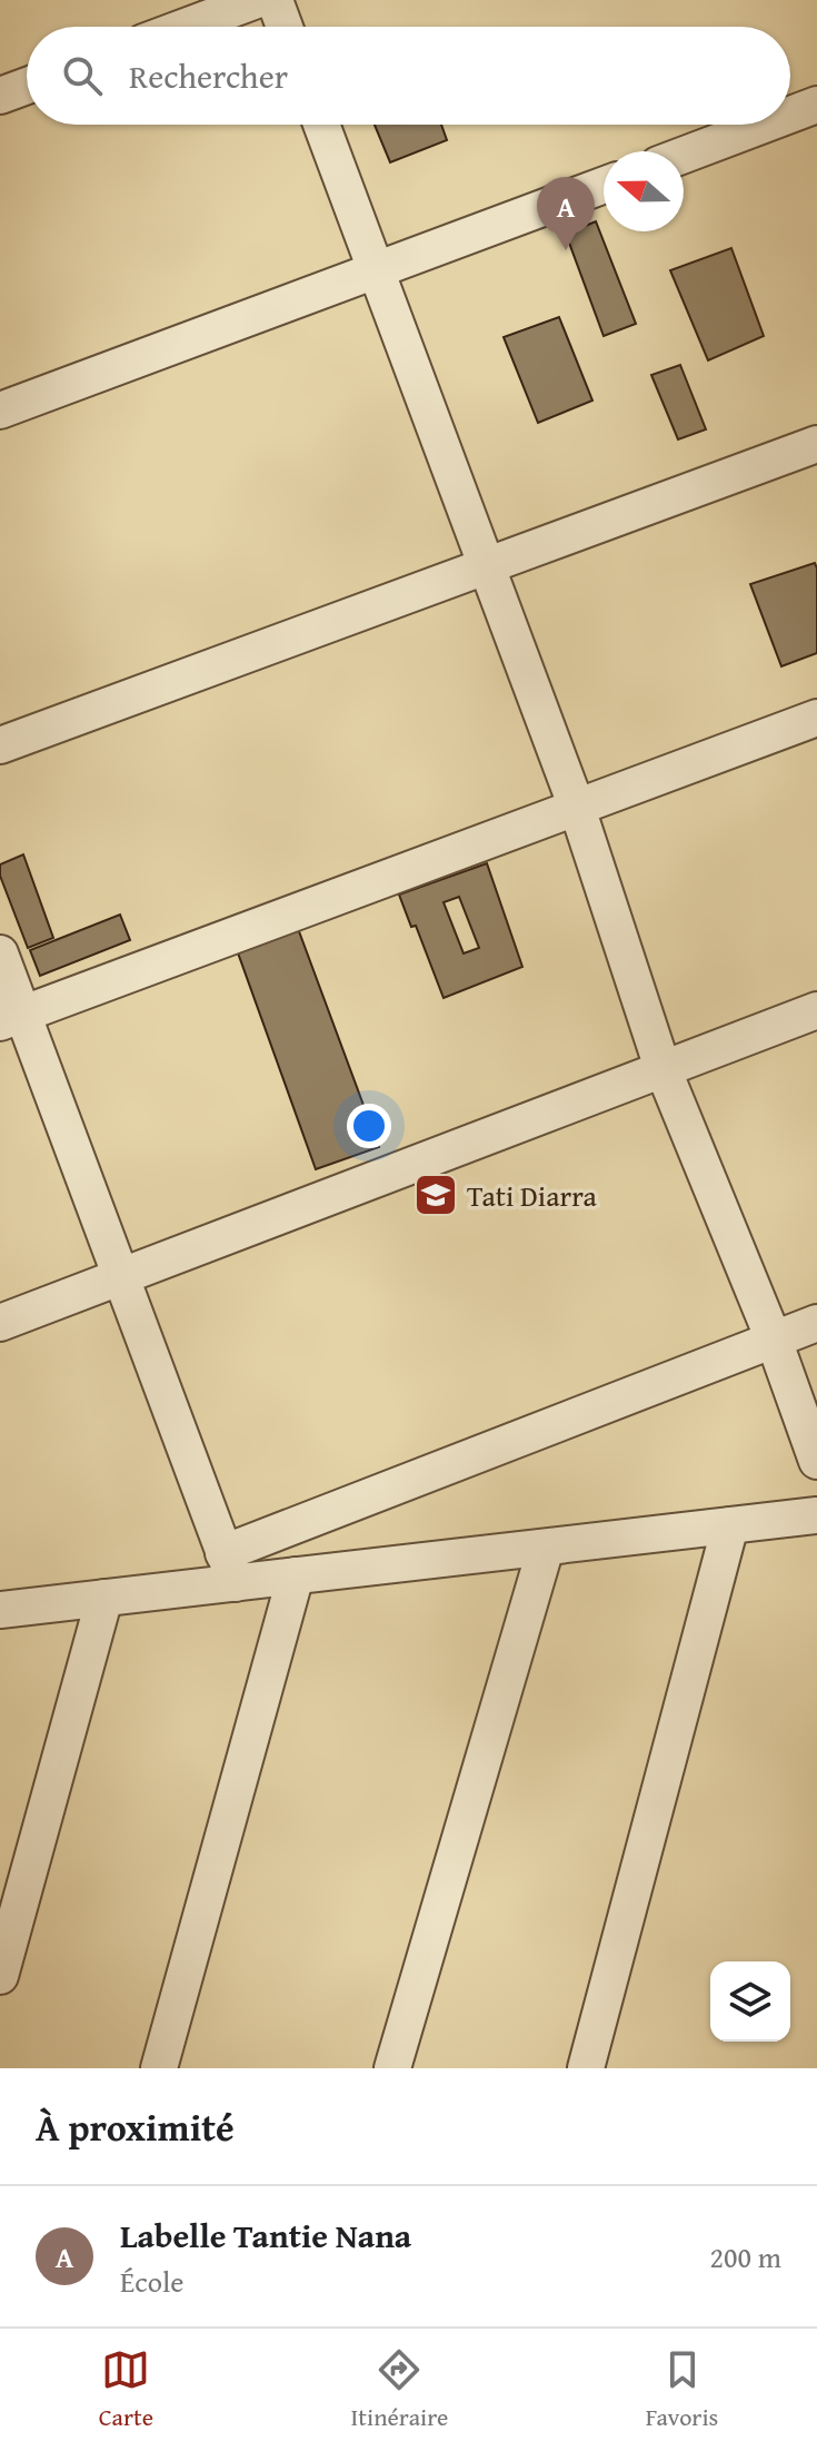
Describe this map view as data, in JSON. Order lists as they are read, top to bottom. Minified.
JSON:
{"places":{"school or university":["Tati Diarra"]},"north":"left","page":{"search":"Rechercher","pins":"A","heading":"À proximité","list":[{"mark":"A","name":"Labelle Tantie Nana","note":"École","value":"200 m"}],"nav":["Carte","Itinéraire","Favoris"]}}
